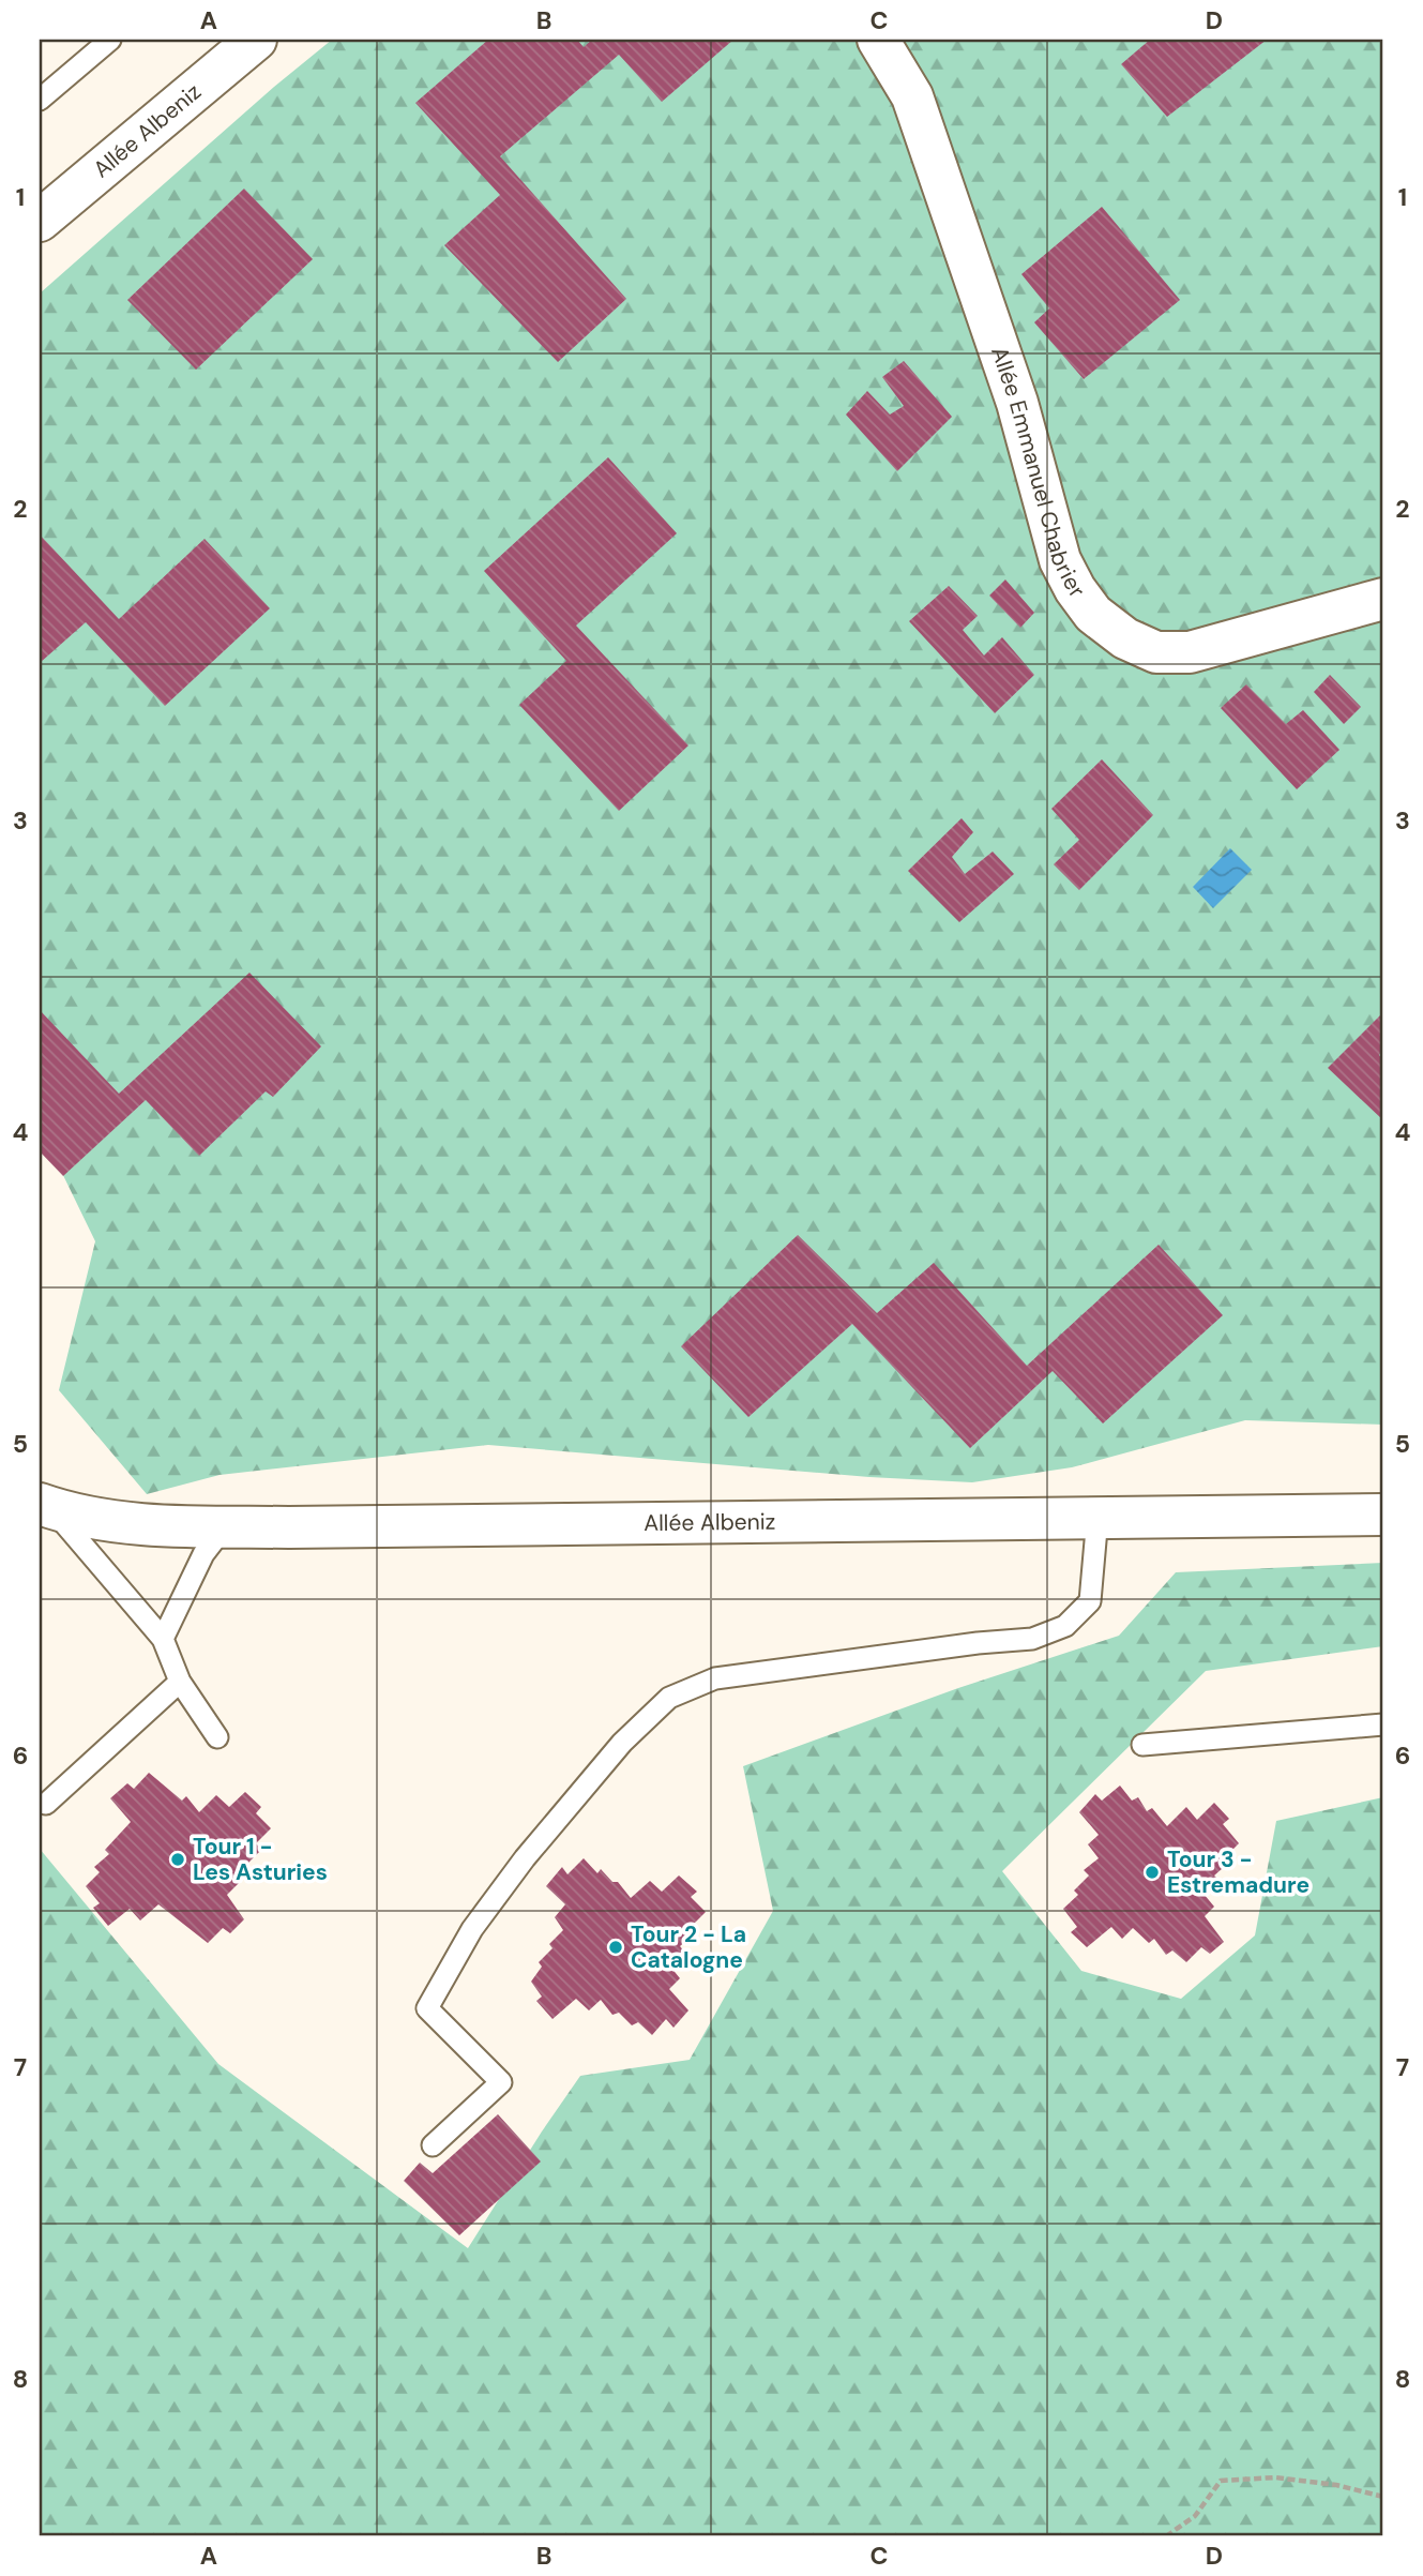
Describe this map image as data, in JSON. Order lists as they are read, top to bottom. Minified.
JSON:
{"streets":{"street":["Allée Albeniz","Allée Emmanuel Chabrier"]},"places":["Tour 1 - Les Asturies","Tour 3 - Estremadure","Tour 2 - La Catalogne"],"grid":{"columns":["A","B","C","D"],"rows":["1","2","3","4","5","6","7","8"]}}
